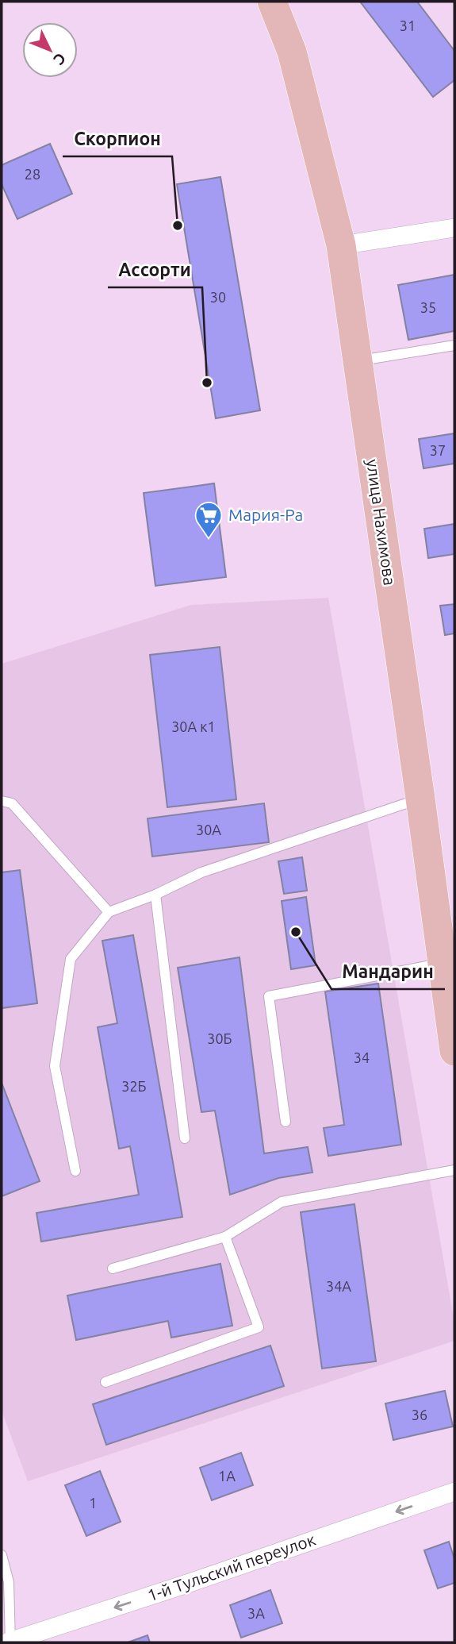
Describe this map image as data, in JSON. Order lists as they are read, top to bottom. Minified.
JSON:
{"streets":{"main road":["улица Нахимова"],"street":["1-й Тульский переулок"]},"one_way":["1-й Тульский переулок"],"places":{"other":["Скорпион","Ассорти","Мандарин"],"supermarket":["Мария-Ра"]},"house_numbers":["31","28","30","35","37","30А к1","30А","30Б","34","32Б","34А","36","1А","1","3А"],"north":"bottom right"}
